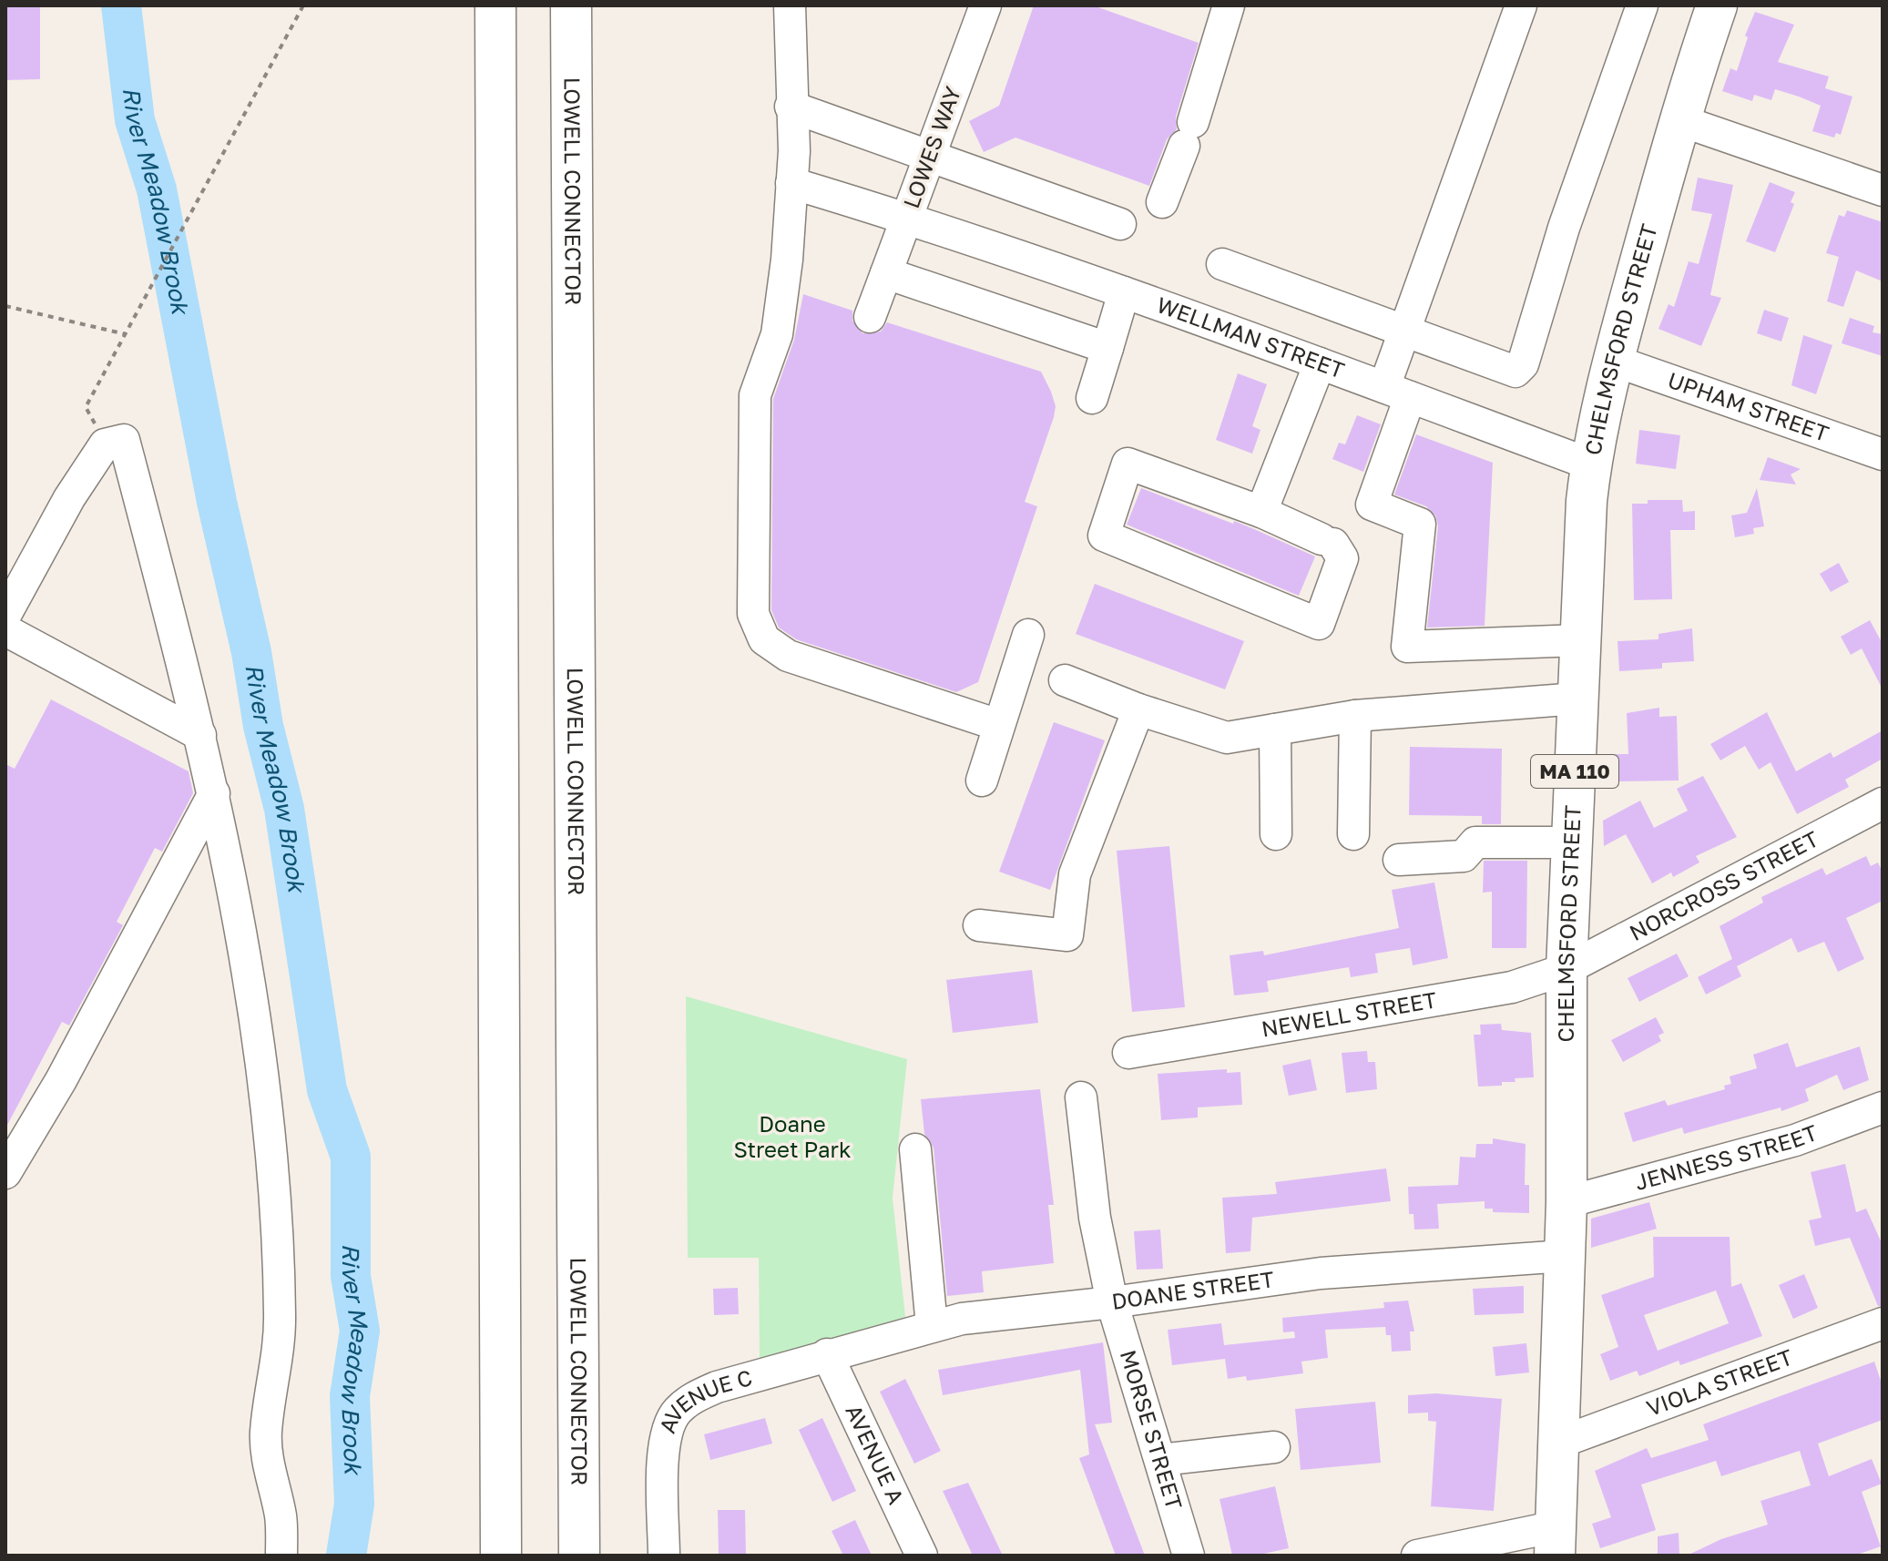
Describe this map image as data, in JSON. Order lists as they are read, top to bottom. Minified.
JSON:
{"streets":{"main road":["LOWELL CONNECTOR","CHELMSFORD STREET","MA 110"],"street":["LOWES WAY","WELLMAN STREET","UPHAM STREET","NORCROSS STREET","NEWELL STREET","JENNESS STREET","DOANE STREET","VIOLA STREET","AVENUE C","MORSE STREET","AVENUE A"]},"crossings":[["LOWES WAY","WELLMAN STREET"],["WELLMAN STREET","CHELMSFORD STREET"],["CHELMSFORD STREET","UPHAM STREET"],["CHELMSFORD STREET","NORCROSS STREET"],["CHELMSFORD STREET","NEWELL STREET"],["CHELMSFORD STREET","JENNESS STREET"],["CHELMSFORD STREET","DOANE STREET"],["CHELMSFORD STREET","VIOLA STREET"],["NORCROSS STREET","NEWELL STREET"],["DOANE STREET","AVENUE C"],["DOANE STREET","MORSE STREET"],["DOANE STREET","AVENUE A"],["AVENUE C","AVENUE A"]],"water":["River Meadow Brook"],"parks":["Doane Street Park"]}
